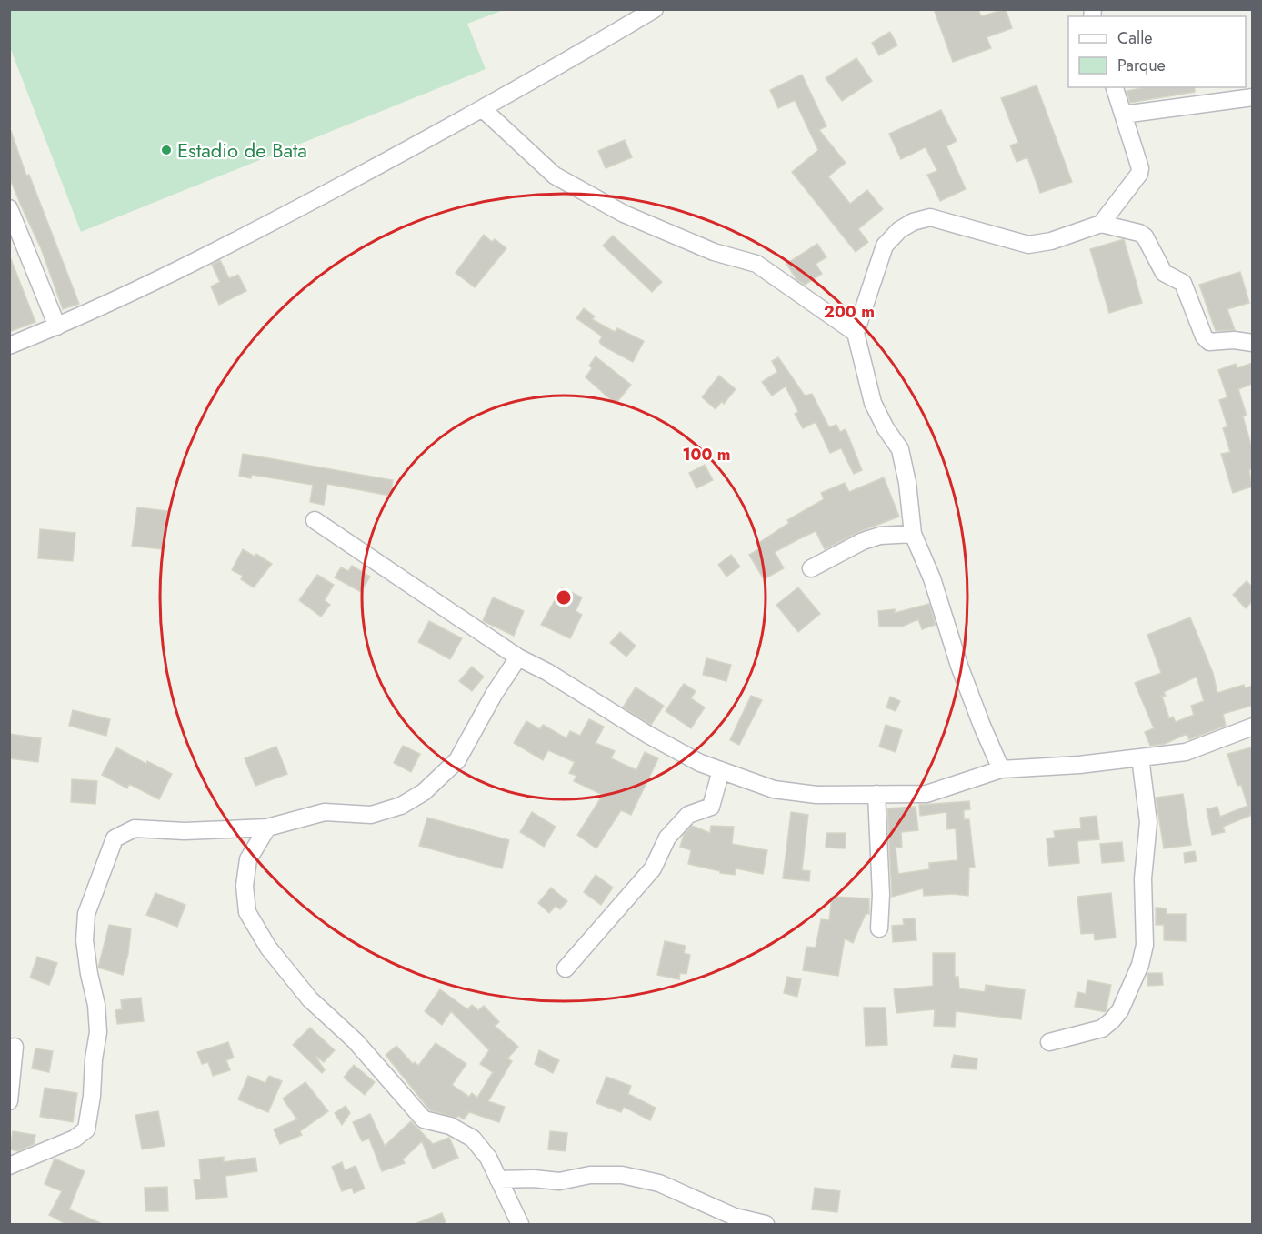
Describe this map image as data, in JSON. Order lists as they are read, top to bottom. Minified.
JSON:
{"places":["Estadio de Bata"],"legend":["Calle","Parque"],"rings":["200 m","100 m"]}
